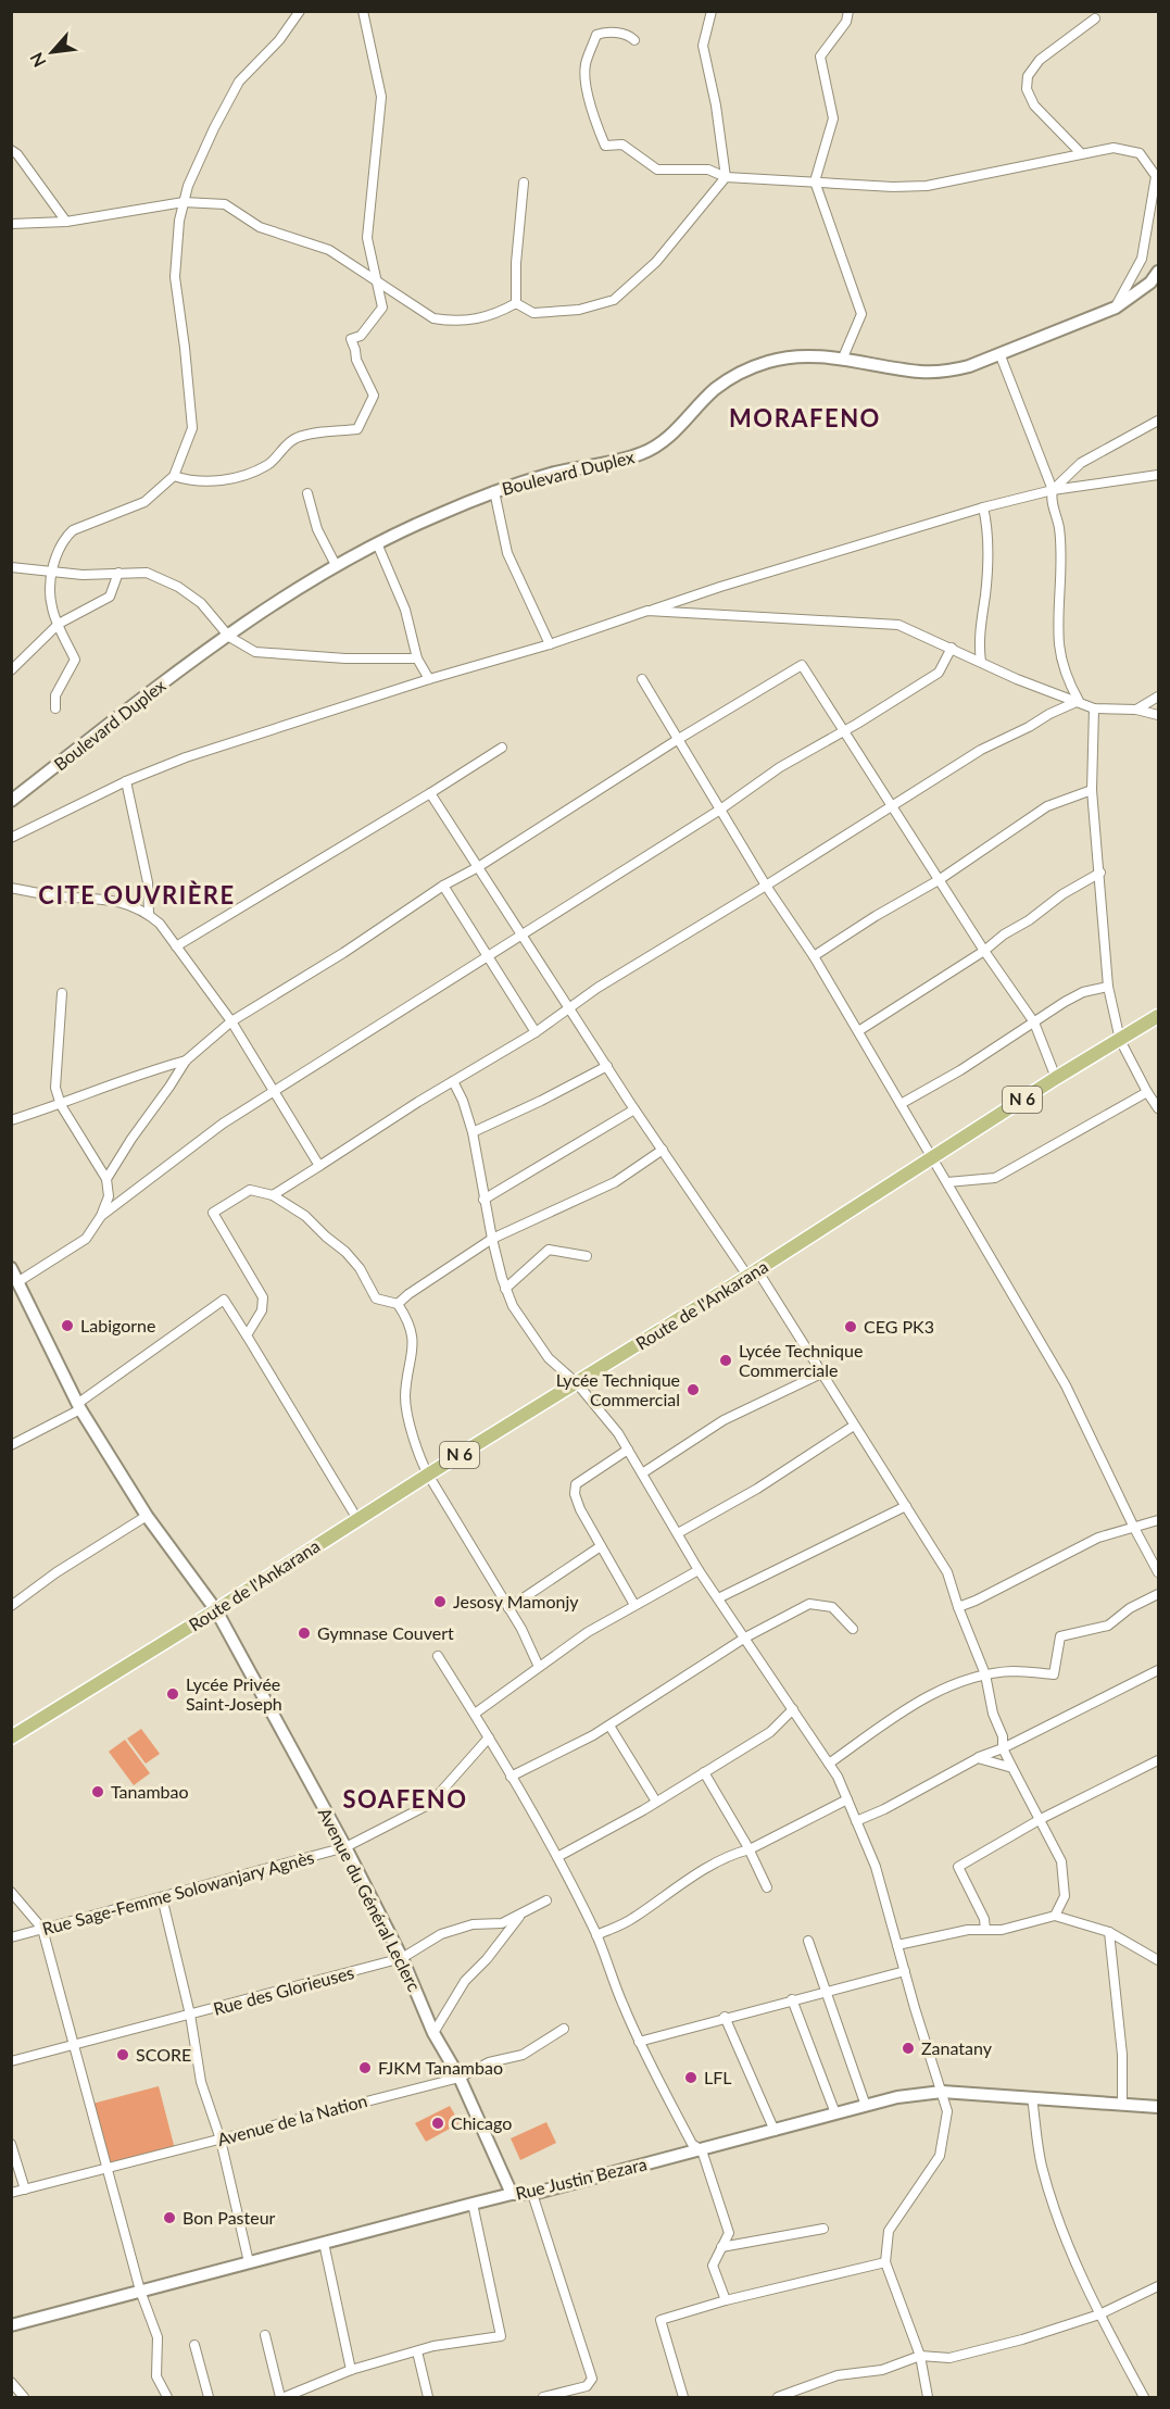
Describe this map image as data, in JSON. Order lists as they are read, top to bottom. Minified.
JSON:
{"streets":{"main road":["N 6","Route de l'Ankarana"],"street":["Boulevard Duplex","Rue Sage-Femme Solowanjary Agnès","Avenue du Général Leclerc","Rue des Glorieuses","Avenue de la Nation","Rue Justin Bezara"]},"crossings":[["Route de l'Ankarana","Avenue du Général Leclerc"],["Rue Sage-Femme Solowanjary Agnès","Avenue du Général Leclerc"],["Avenue du Général Leclerc","Rue des Glorieuses"],["Avenue du Général Leclerc","Avenue de la Nation"],["Avenue du Général Leclerc","Rue Justin Bezara"]],"districts":["MORAFENO","CITE OUVRIÈRE","SOAFENO"],"places":["Labigorne","CEG PK3","Lycée Technique Commerciale","Lycée Technique Commercial","Jesosy Mamonjy","Gymnase Couvert","Lycée Privée Saint-Joseph","Tanambao","Zanatany","SCORE","FJKM Tanambao","LFL","Chicago","Bon Pasteur"],"north":"bottom left"}
